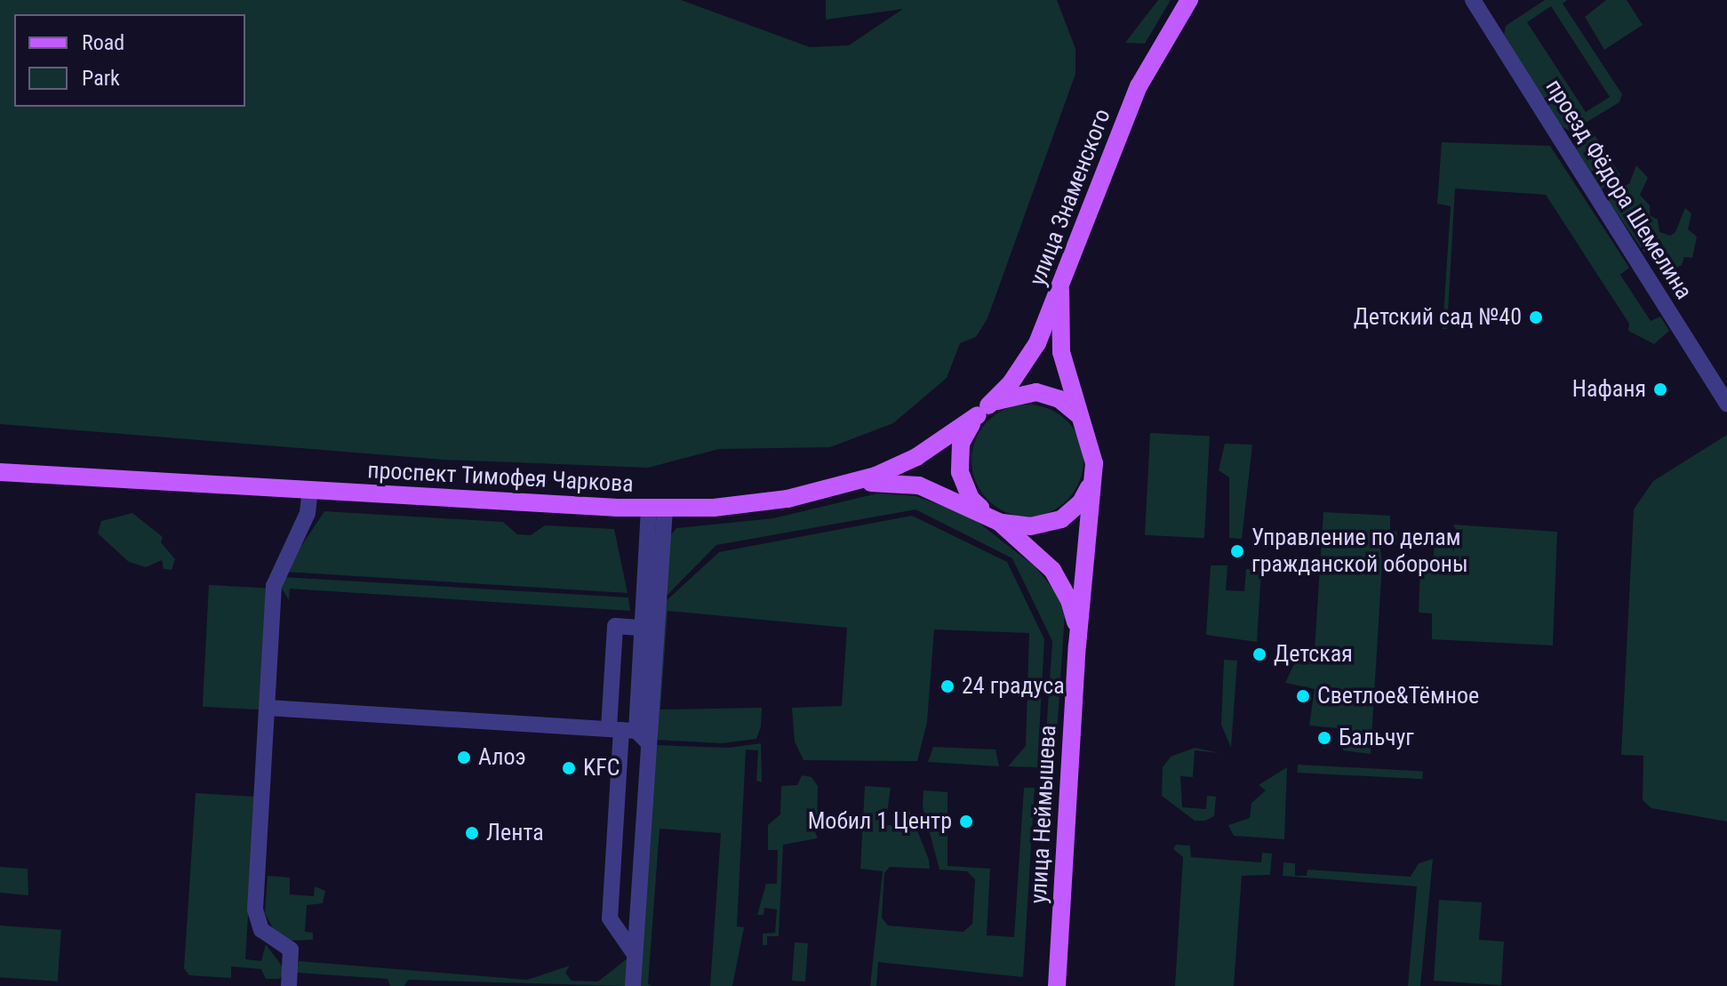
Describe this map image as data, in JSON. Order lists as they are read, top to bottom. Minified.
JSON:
{"streets":{"main road":["улица Знаменского","проспект Тимофея Чаркова","улица Неймышева"],"street":["проезд Фёдора Шемелина"]},"crossings":[["улица Знаменского","проспект Тимофея Чаркова"]],"places":["Детский сад №40","Нафаня","Управление по делам гражданской обороны","Детская","24 градуса","Светлое&Тёмное","Бальчуг","Алоэ","KFC","Мобил 1 Центр","Лента"],"legend":["Road","Park"]}
